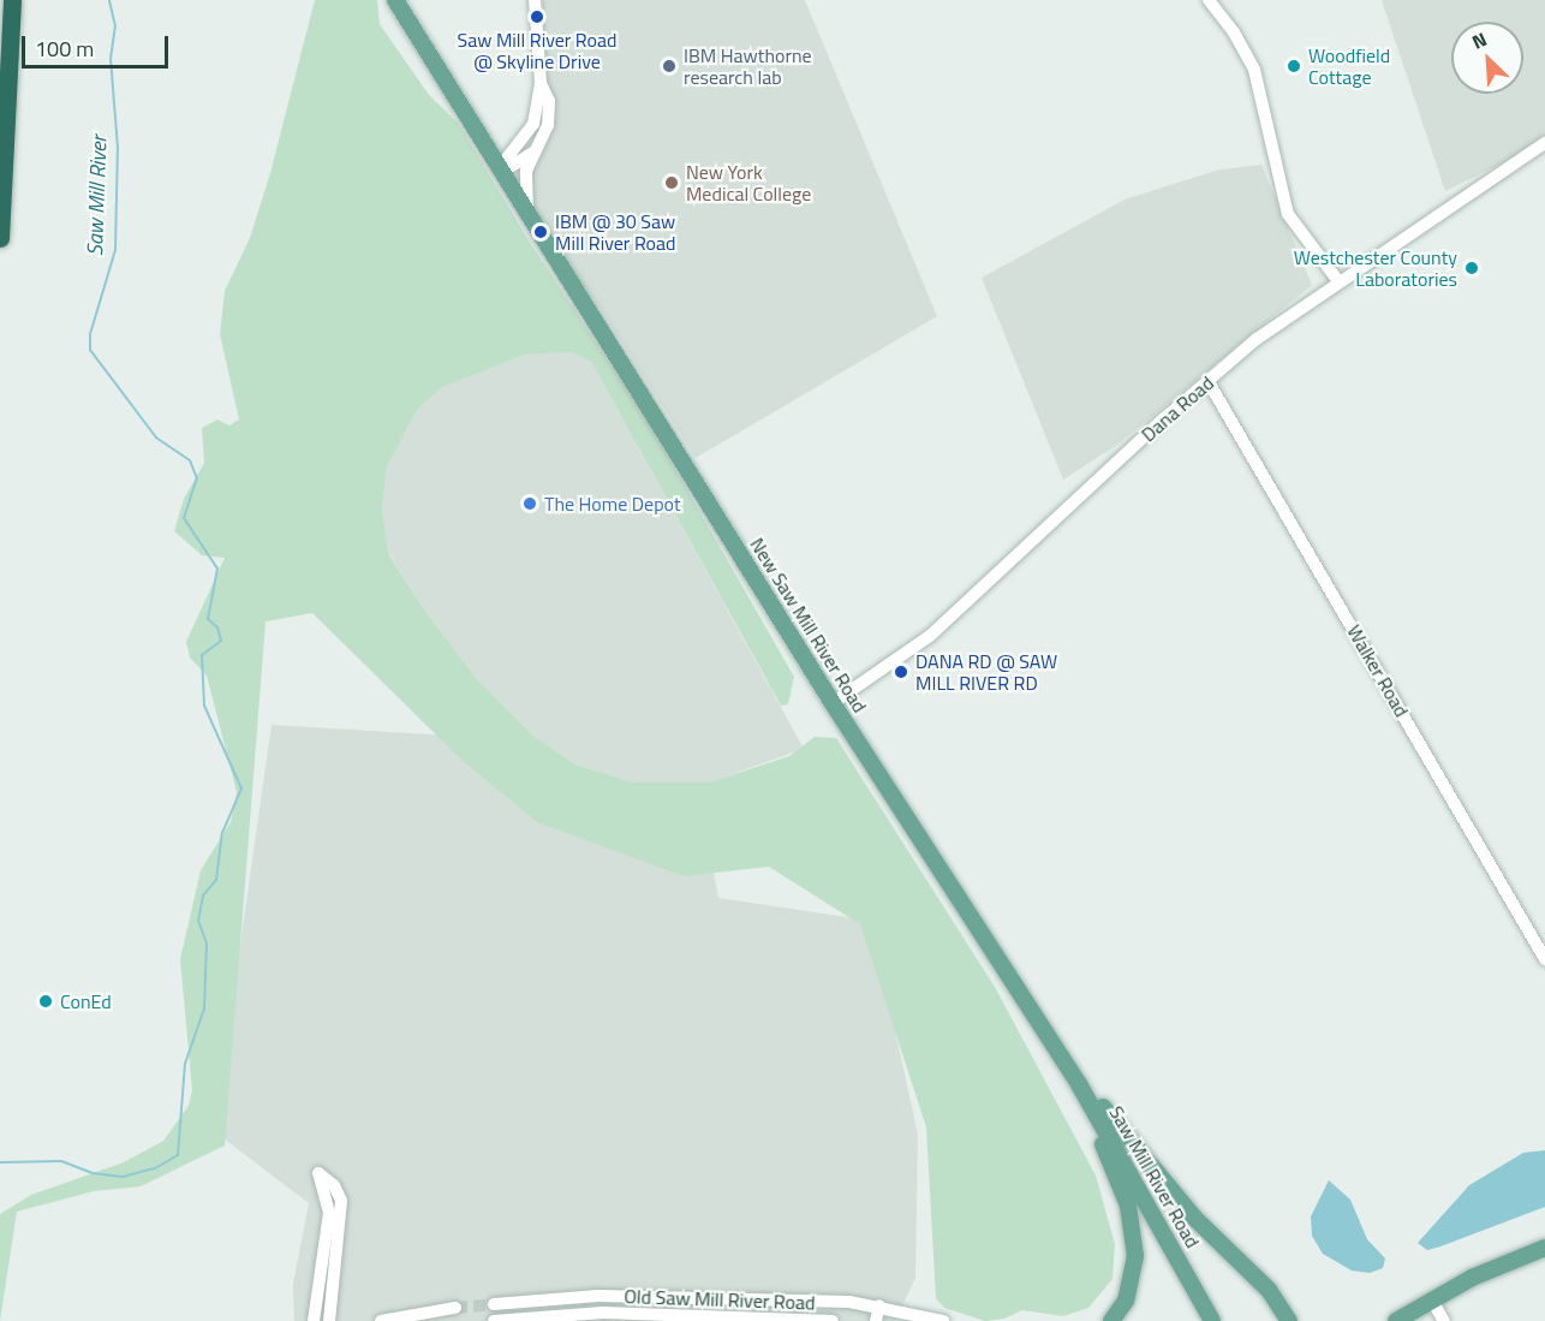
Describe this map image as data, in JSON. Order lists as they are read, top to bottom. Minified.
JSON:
{"streets":{"main road":["New Saw Mill River Road","Saw Mill River Road"],"street":["Dana Road","Walker Road","Old Saw Mill River Road"]},"crossings":[["Dana Road","New Saw Mill River Road"],["Dana Road","Walker Road"],["New Saw Mill River Road","Saw Mill River Road"]],"water":["Saw Mill River"],"places":["Saw Mill River Road @ Skyline Drive","IBM Hawthorne research lab","Woodfield Cottage","New York Medical College","IBM @ 30 Saw Mill River Road","Westchester County Laboratories","The Home Depot","DANA RD @ SAW MILL RIVER RD","ConEd"],"scale_bar":"100 m","north":"top left"}
